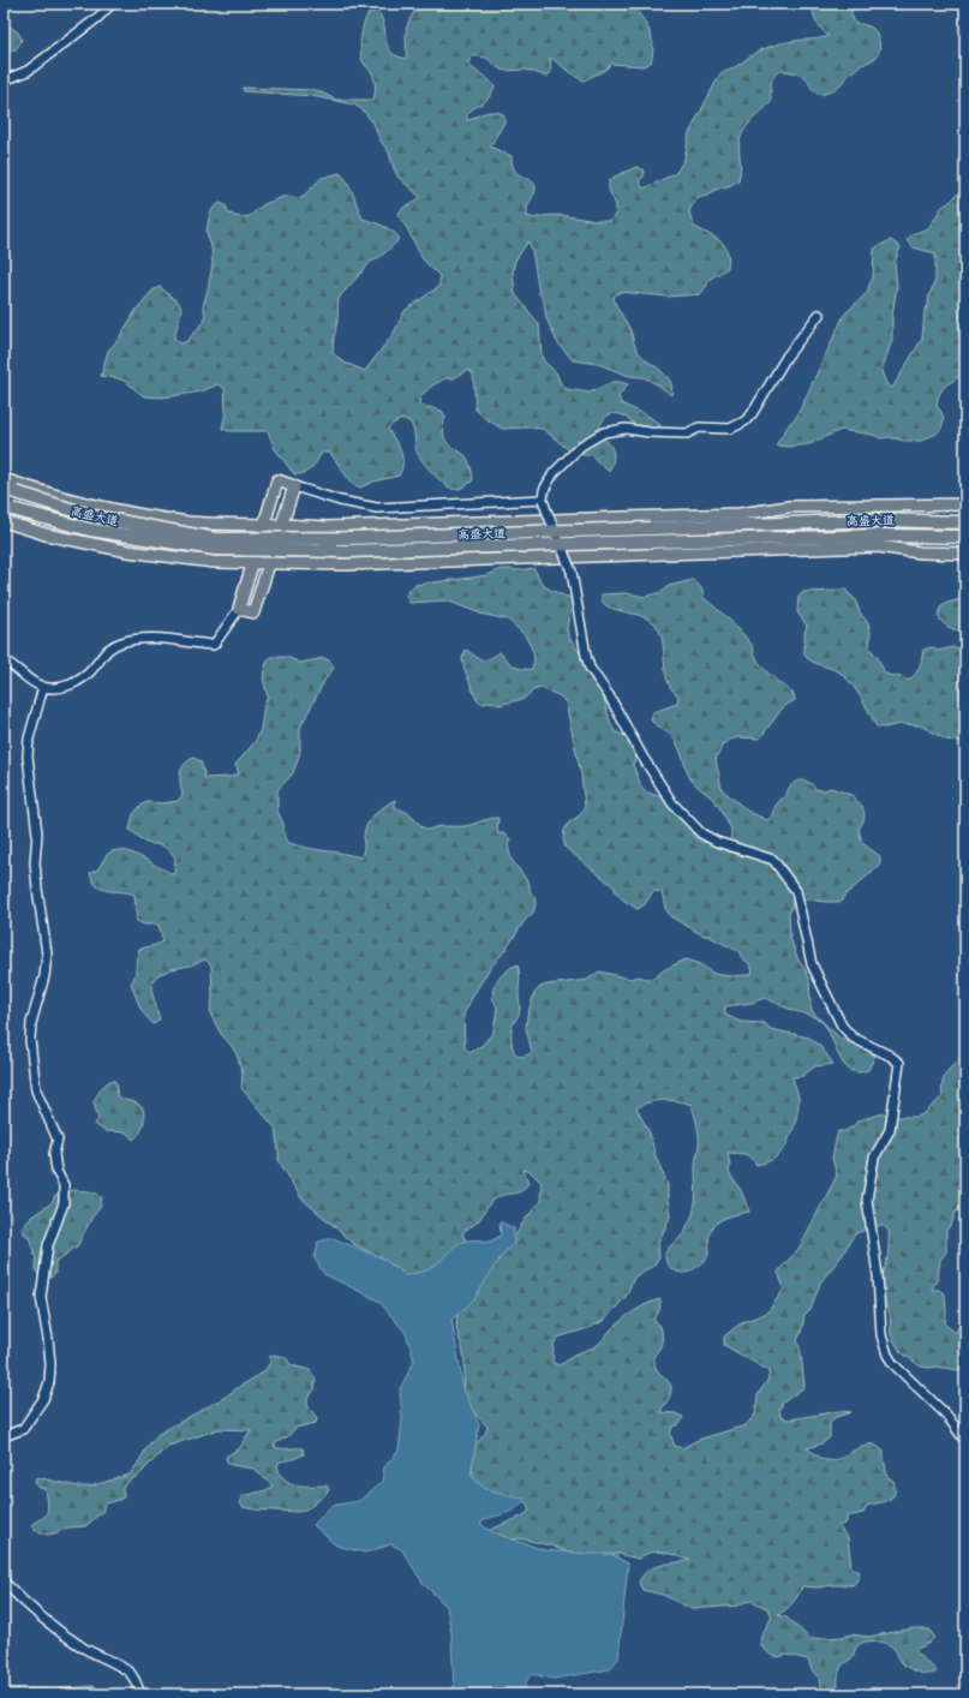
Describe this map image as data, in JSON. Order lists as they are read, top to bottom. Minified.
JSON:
{"streets":{"highway":["高盛大道"]}}
